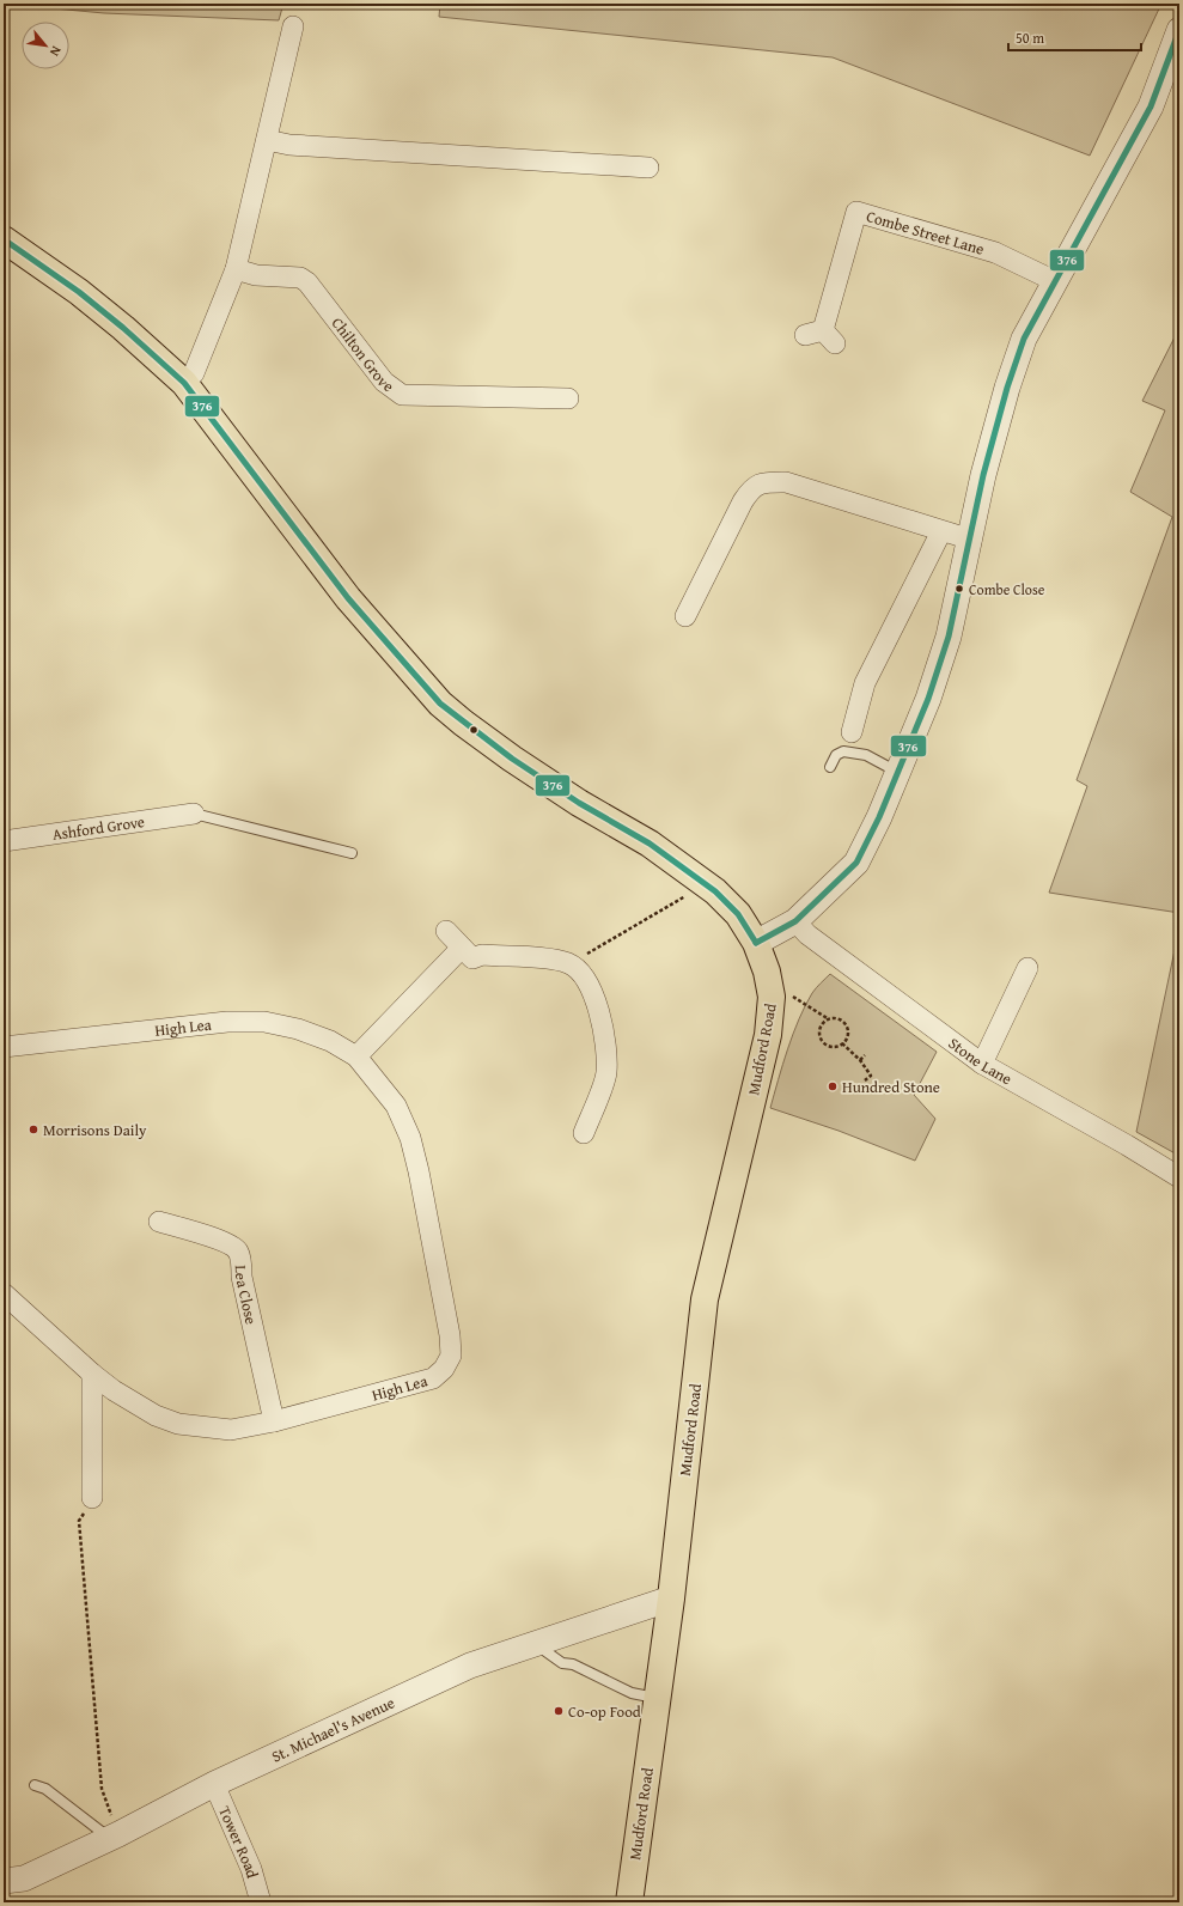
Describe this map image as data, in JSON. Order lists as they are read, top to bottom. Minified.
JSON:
{"streets":{"main road":["Mudford Road"],"street":["Combe Street Lane","Chilton Grove","Ashford Grove","High Lea","Stone Lane","Lea Close","St. Michael's Avenue","Tower Road"]},"crossings":[["High Lea","Lea Close"],["Mudford Road","St. Michael's Avenue"],["St. Michael's Avenue","Tower Road"]],"places":["Combe Close","Hundred Stone","Morrisons Daily","Co-op Food"],"lines":["transit line 376"],"scale_bar":"50 m","north":"bottom right"}
